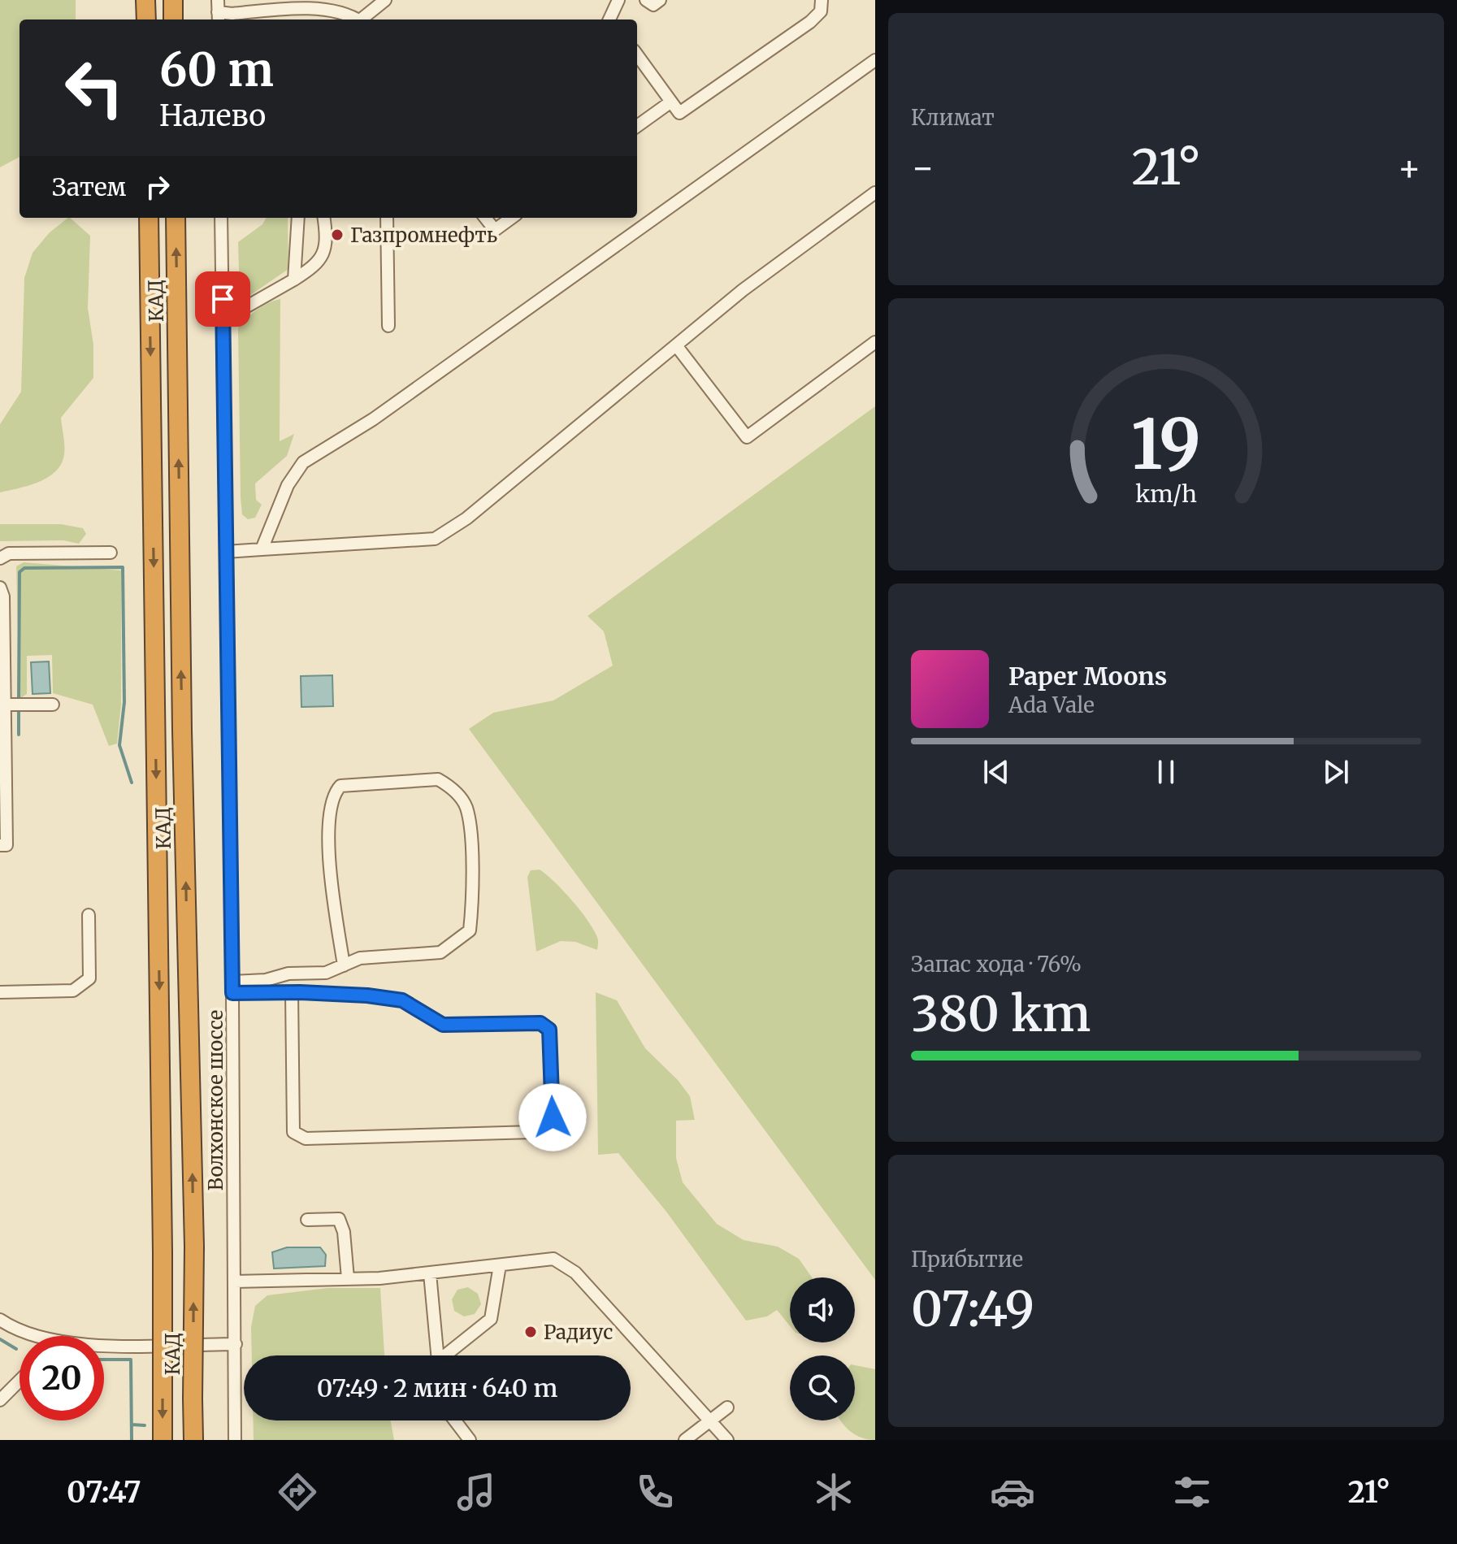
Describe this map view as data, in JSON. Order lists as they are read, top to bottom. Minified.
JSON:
{"streets":{"highway":["КАД"],"street":["Волхонское шоссе"]},"places":["Газпромнефть","Радиус"],"page":{"tile":["Климат",["Запас хода · 76%","380 km"],["Прибытие","07:49"]],"turn":["60 m","Налево"],"heat":["−","21°","+"],"then":"Затем","song":["Paper Moons","Ada Vale"],"limit":"20","trip":"07:49 · 2 мин · 640 m","tabs":["07:47","21°"],"gauge":["19","km/h"]}}
